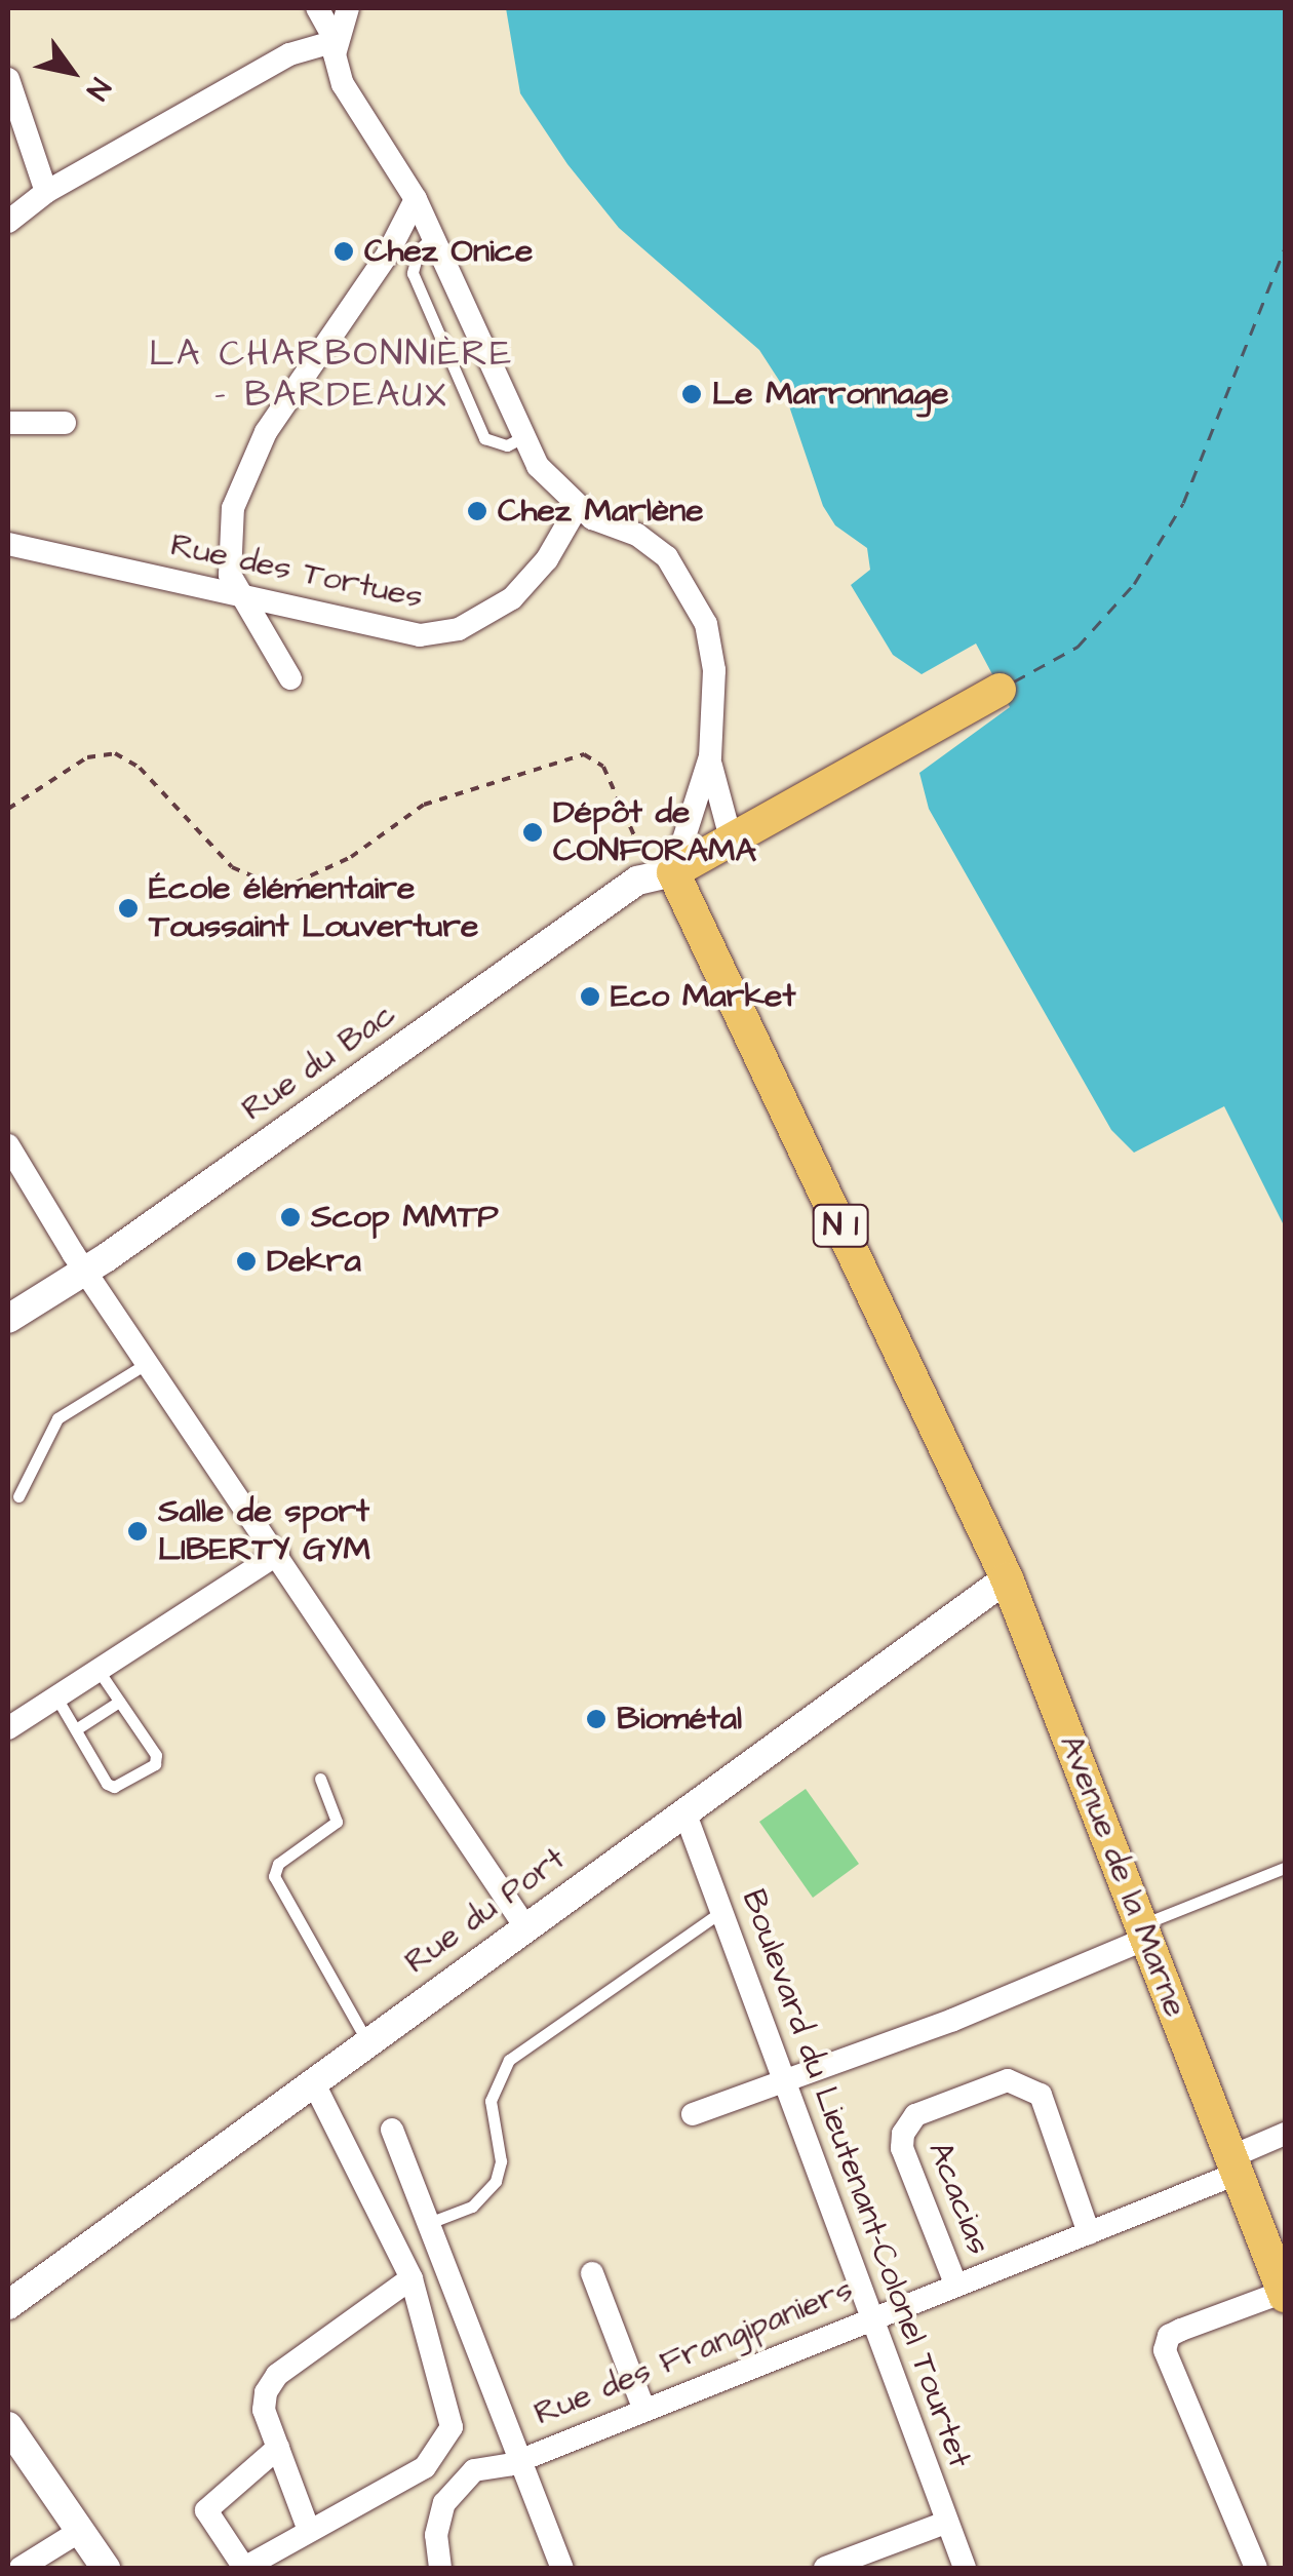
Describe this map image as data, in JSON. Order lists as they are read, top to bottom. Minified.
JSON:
{"streets":{"main road":["N 1","Avenue de la Marne"],"street":["Rue des Tortues","Rue du Bac","Rue du Port","Boulevard du Lieutenant-Colonel Tourtet","Acacias","Rue des Frangipaniers"]},"crossings":[["Rue du Bac","N 1"],["N 1","Avenue de la Marne"],["N 1","Rue du Port"],["N 1","Rue des Frangipaniers"],["Avenue de la Marne","Rue du Port"],["Avenue de la Marne","Rue des Frangipaniers"],["Rue du Port","Boulevard du Lieutenant-Colonel Tourtet"],["Boulevard du Lieutenant-Colonel Tourtet","Rue des Frangipaniers"],["Acacias","Rue des Frangipaniers"]],"districts":["LA CHARBONNIÈRE - BARDEAUX"],"places":["Chez Onice","Le Marronnage","Chez Marlène","Dépôt de CONFORAMA","École élémentaire Toussaint Louverture","Eco Market","Scop MMTP","Dekra","Salle de sport LIBERTY GYM","Biométal"],"north":"bottom right"}
